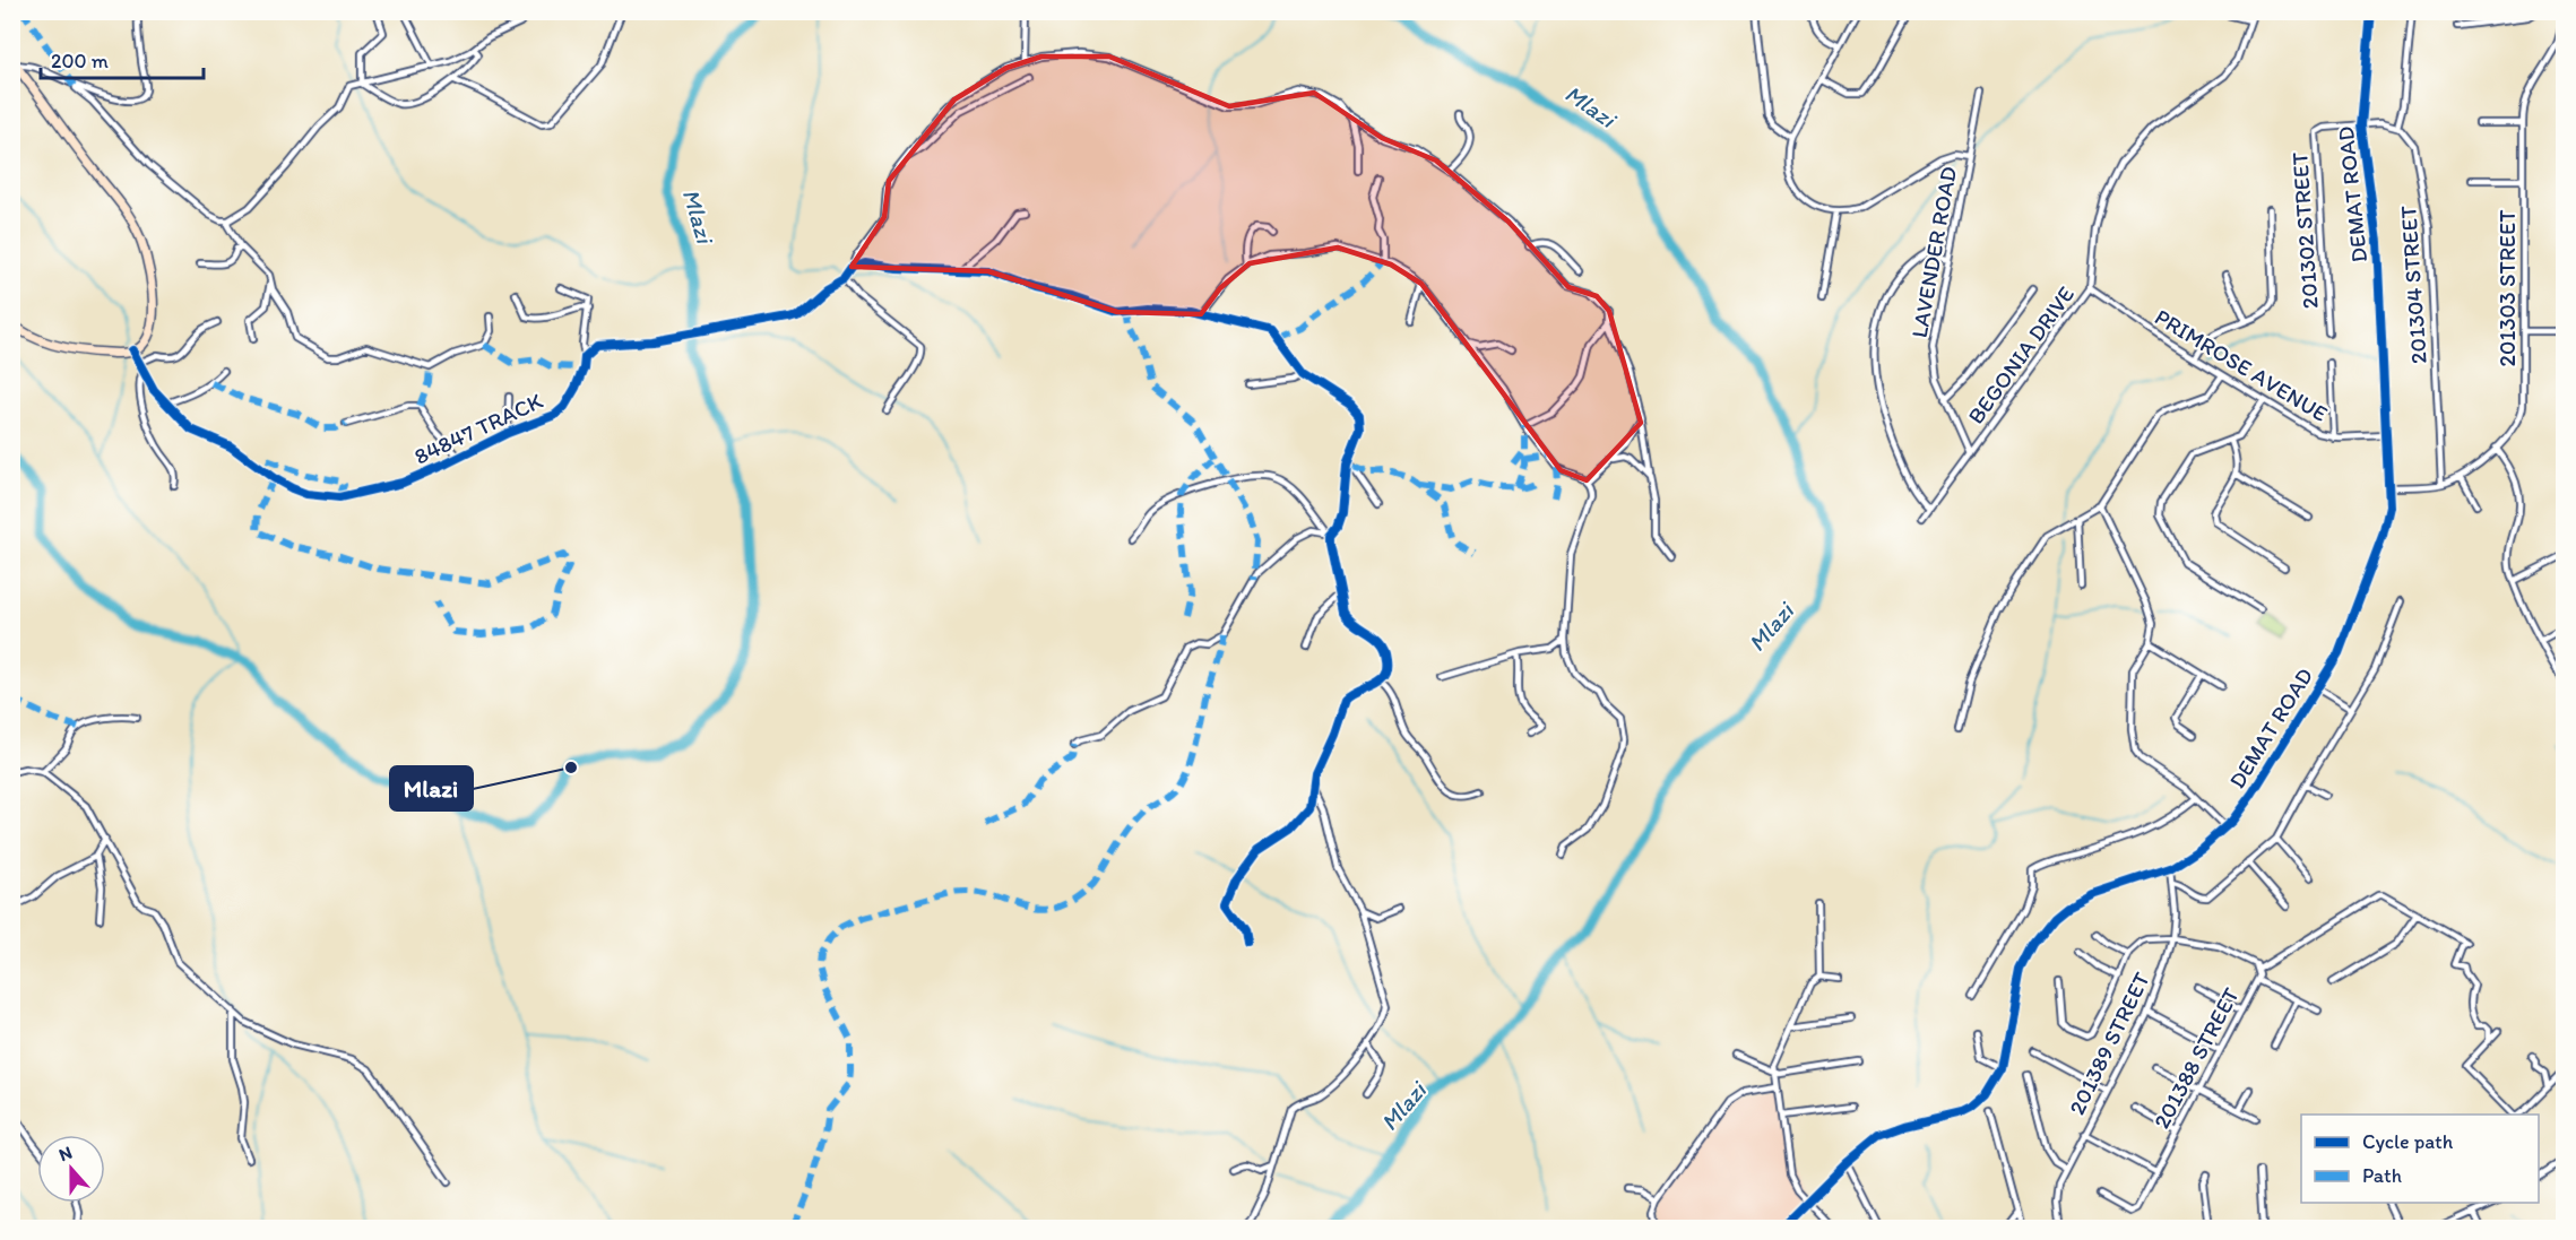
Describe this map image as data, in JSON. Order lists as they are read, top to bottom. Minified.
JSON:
{"streets":{"street":["DEMAT ROAD","201302 STREET","LAVENDER ROAD","201304 STREET","201303 STREET","BEGONIA DRIVE","PRIMROSE AVENUE","84847 TRACK","201389 STREET","201388 STREET"]},"crossings":[["DEMAT ROAD","201302 STREET"],["DEMAT ROAD","201303 STREET"],["DEMAT ROAD","PRIMROSE AVENUE"],["DEMAT ROAD","201389 STREET"],["LAVENDER ROAD","BEGONIA DRIVE"],["201304 STREET","201303 STREET"],["BEGONIA DRIVE","PRIMROSE AVENUE"],["201389 STREET","201388 STREET"]],"water":["Mlazi"],"places":["Mlazi"],"legend":["Cycle path","Path"],"scale_bar":"200 m","north":"top"}
